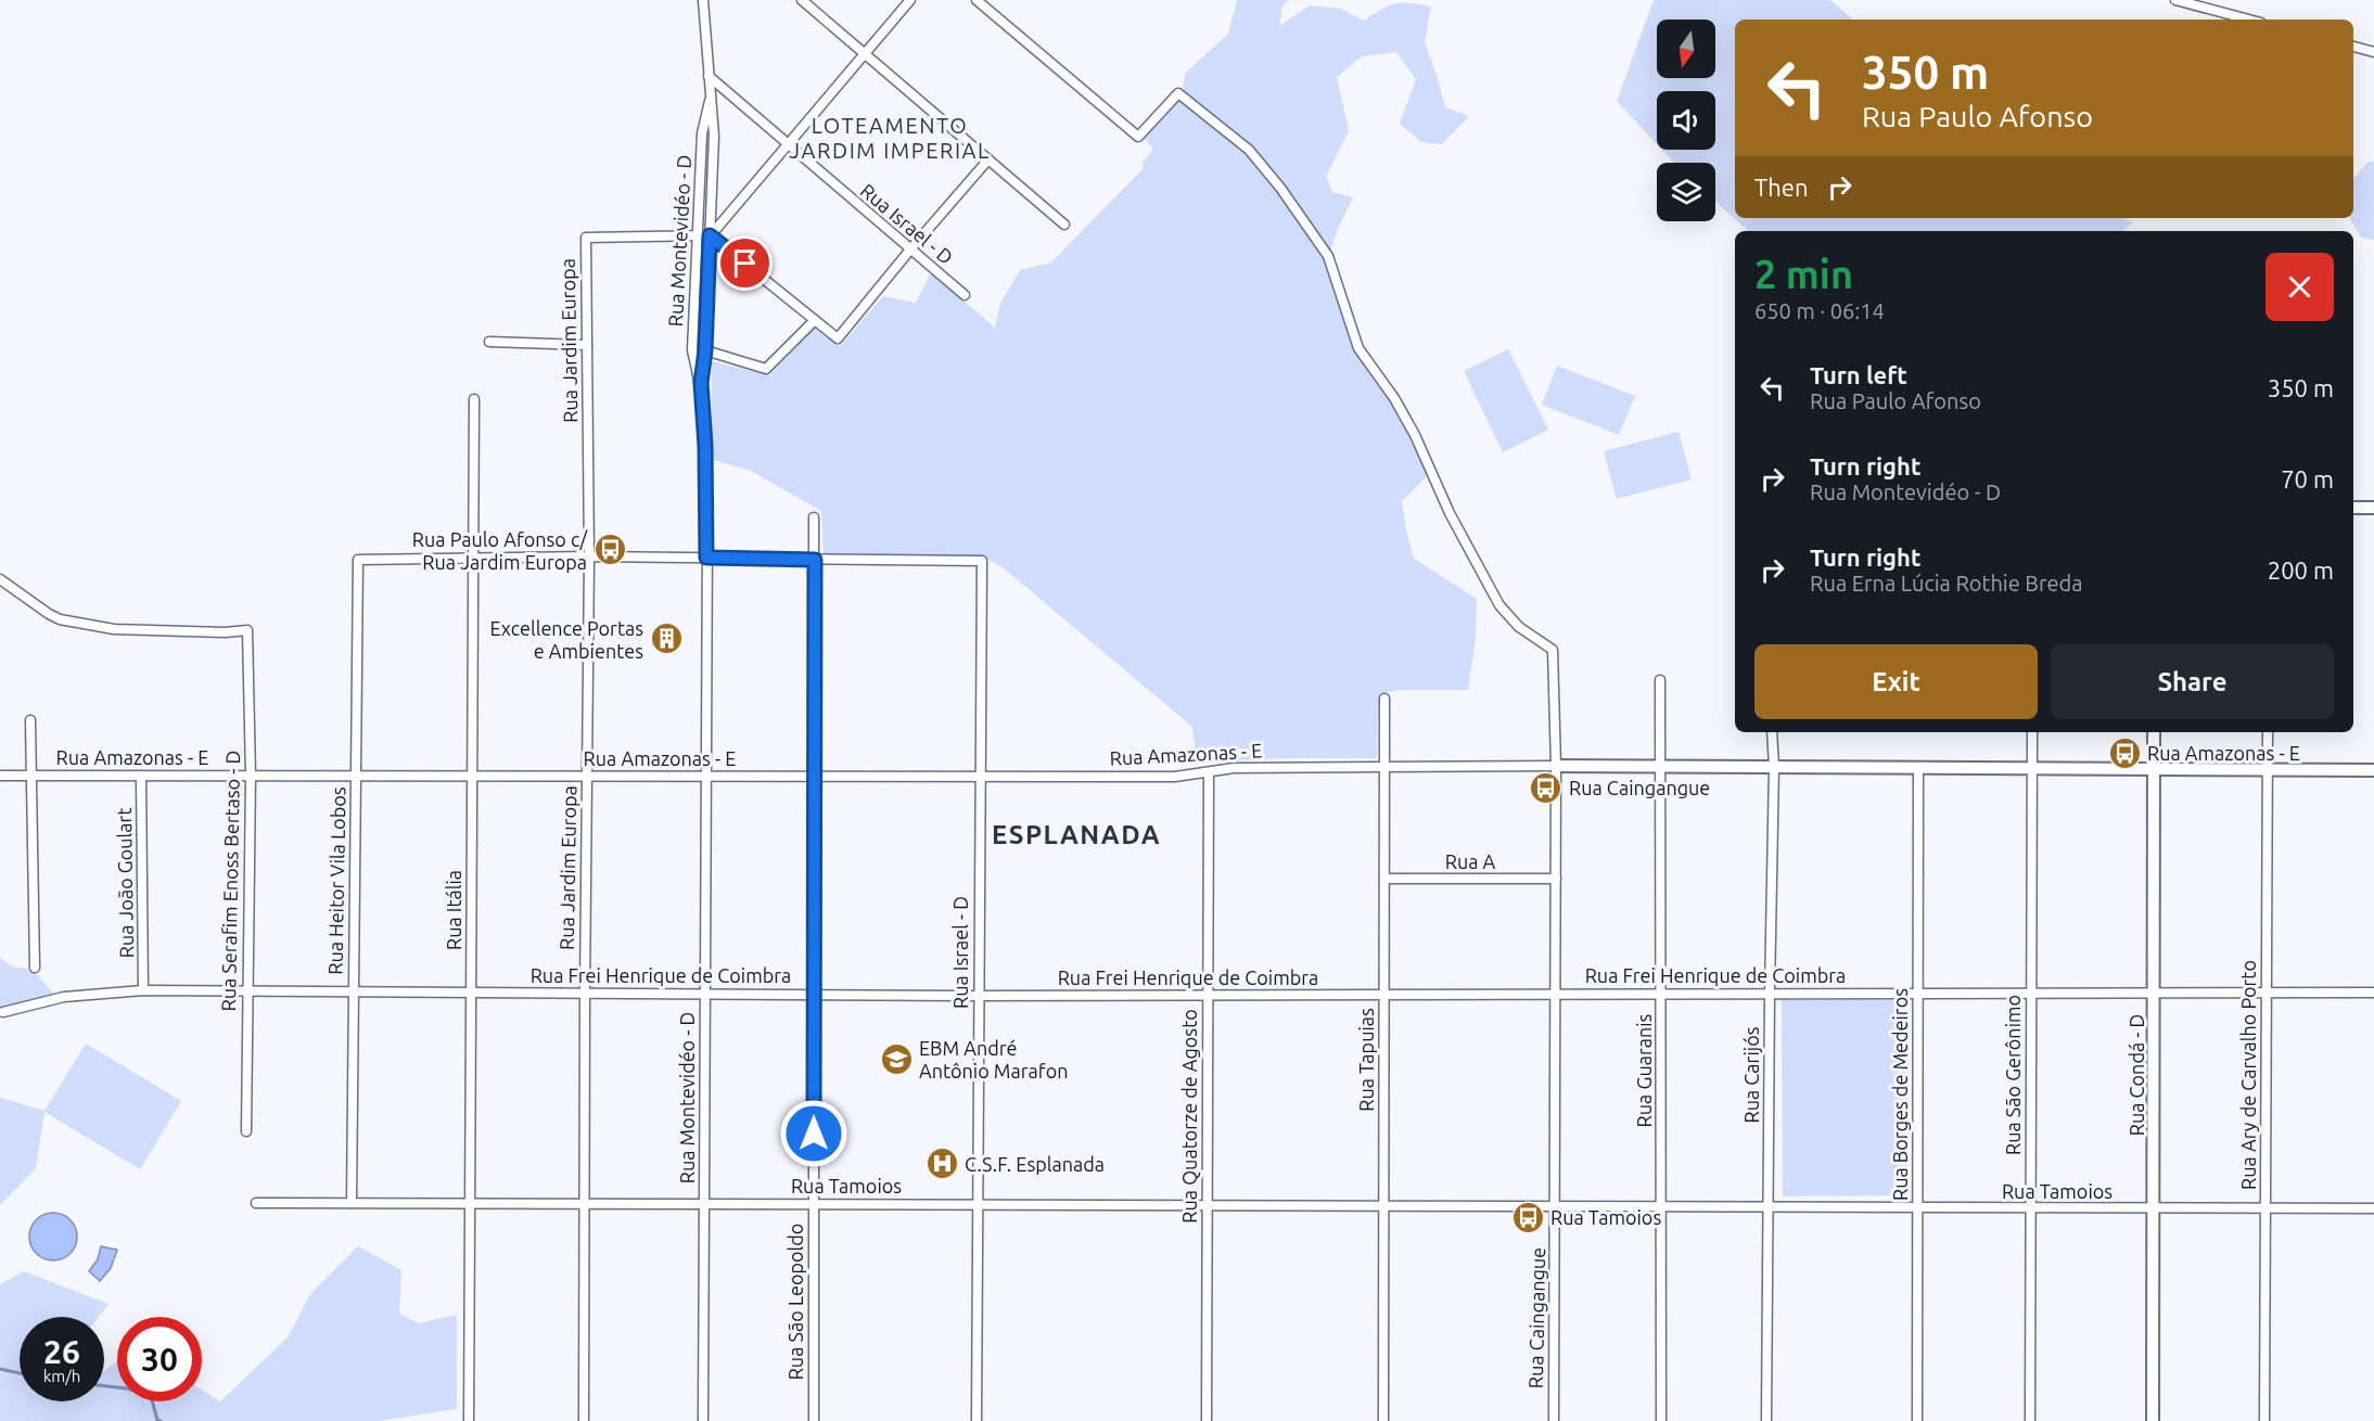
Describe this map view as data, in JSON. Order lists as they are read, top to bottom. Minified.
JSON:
{"streets":{"street":["Rua Israel - D","Rua Montevidéo - D","Rua Jardim Europa","Rua Amazonas - E","Rua A","Rua Serafim Enoss Bertaso - D","Rua Heitor Vila Lobos","Rua João Goulart","Rua Itália","Rua Frei Henrique de Coimbra","Rua Tapuias","Rua Guaranis","Rua Carijós","Rua São Gerônimo","Rua Condá - D","Rua Ary de Carvalho Porto","Rua Borges de Medeiros","Rua Quatorze de Agosto","Rua Tamoios","Rua São Leopoldo","Rua Caingangue"]},"crossings":[["Rua Israel - D","Rua Montevidéo - D"],["Rua Israel - D","Rua Amazonas - E"],["Rua Israel - D","Rua Frei Henrique de Coimbra"],["Rua Israel - D","Rua Tamoios"],["Rua Israel - D","Rua São Leopoldo"],["Rua Montevidéo - D","Rua Jardim Europa"],["Rua Montevidéo - D","Rua Amazonas - E"],["Rua Montevidéo - D","Rua Frei Henrique de Coimbra"],["Rua Montevidéo - D","Rua Tamoios"],["Rua Jardim Europa","Rua Amazonas - E"],["Rua Jardim Europa","Rua Frei Henrique de Coimbra"],["Rua Jardim Europa","Rua Tamoios"],["Rua Amazonas - E","Rua Serafim Enoss Bertaso - D"],["Rua Amazonas - E","Rua Heitor Vila Lobos"],["Rua Amazonas - E","Rua João Goulart"],["Rua Amazonas - E","Rua Itália"],["Rua Amazonas - E","Rua Tapuias"],["Rua Amazonas - E","Rua Guaranis"],["Rua Amazonas - E","Rua Carijós"],["Rua Amazonas - E","Rua São Gerônimo"],["Rua Amazonas - E","Rua Condá - D"],["Rua Amazonas - E","Rua Ary de Carvalho Porto"],["Rua Amazonas - E","Rua Borges de Medeiros"],["Rua Amazonas - E","Rua Quatorze de Agosto"],["Rua Amazonas - E","Rua São Leopoldo"],["Rua Amazonas - E","Rua Caingangue"],["Rua A","Rua Tapuias"],["Rua A","Rua Caingangue"],["Rua Serafim Enoss Bertaso - D","Rua Frei Henrique de Coimbra"],["Rua Heitor Vila Lobos","Rua Itália"],["Rua Heitor Vila Lobos","Rua Frei Henrique de Coimbra"],["Rua Heitor Vila Lobos","Rua Tamoios"],["Rua João Goulart","Rua Frei Henrique de Coimbra"],["Rua Itália","Rua Frei Henrique de Coimbra"],["Rua Itália","Rua Tamoios"],["Rua Frei Henrique de Coimbra","Rua Tapuias"],["Rua Frei Henrique de Coimbra","Rua Guaranis"],["Rua Frei Henrique de Coimbra","Rua Carijós"],["Rua Frei Henrique de Coimbra","Rua São Gerônimo"],["Rua Frei Henrique de Coimbra","Rua Condá - D"],["Rua Frei Henrique de Coimbra","Rua Ary de Carvalho Porto"],["Rua Frei Henrique de Coimbra","Rua Borges de Medeiros"],["Rua Frei Henrique de Coimbra","Rua Quatorze de Agosto"],["Rua Frei Henrique de Coimbra","Rua São Leopoldo"],["Rua Frei Henrique de Coimbra","Rua Caingangue"],["Rua Tapuias","Rua Tamoios"],["Rua Guaranis","Rua Tamoios"],["Rua Carijós","Rua Tamoios"],["Rua São Gerônimo","Rua Tamoios"],["Rua Condá - D","Rua Tamoios"],["Rua Ary de Carvalho Porto","Rua Tamoios"],["Rua Borges de Medeiros","Rua Tamoios"],["Rua Quatorze de Agosto","Rua Tamoios"],["Rua Tamoios","Rua São Leopoldo"],["Rua Tamoios","Rua Caingangue"]],"districts":["LOTEAMENTO JARDIM IMPERIAL","ESPLANADA"],"places":{"bus stop":["Rua Paulo Afonso c/ Rua Jardim Europa","Rua Amazonas - E","Rua Caingangue","Rua Tamoios"],"building":["Excellence Portas e Ambientes"],"school or university":["EBM André Antônio Marafon"],"hospital":["C.S.F. Esplanada"]},"north":"bottom","page":{"turn":["350 m","Rua Paulo Afonso"],"then":"Then","heading":["2 min","650 m · 06:14"],"list":[{"name":"Turn left","note":"Rua Paulo Afonso","value":"350 m"},{"name":"Turn right","note":"Rua Montevidéo - D","value":"70 m"},{"name":"Turn right","note":"Rua Erna Lúcia Rothie Breda","value":"200 m"}],"buttons":["Exit","Share"],"speed":"26 km/h","limit":"30"}}
